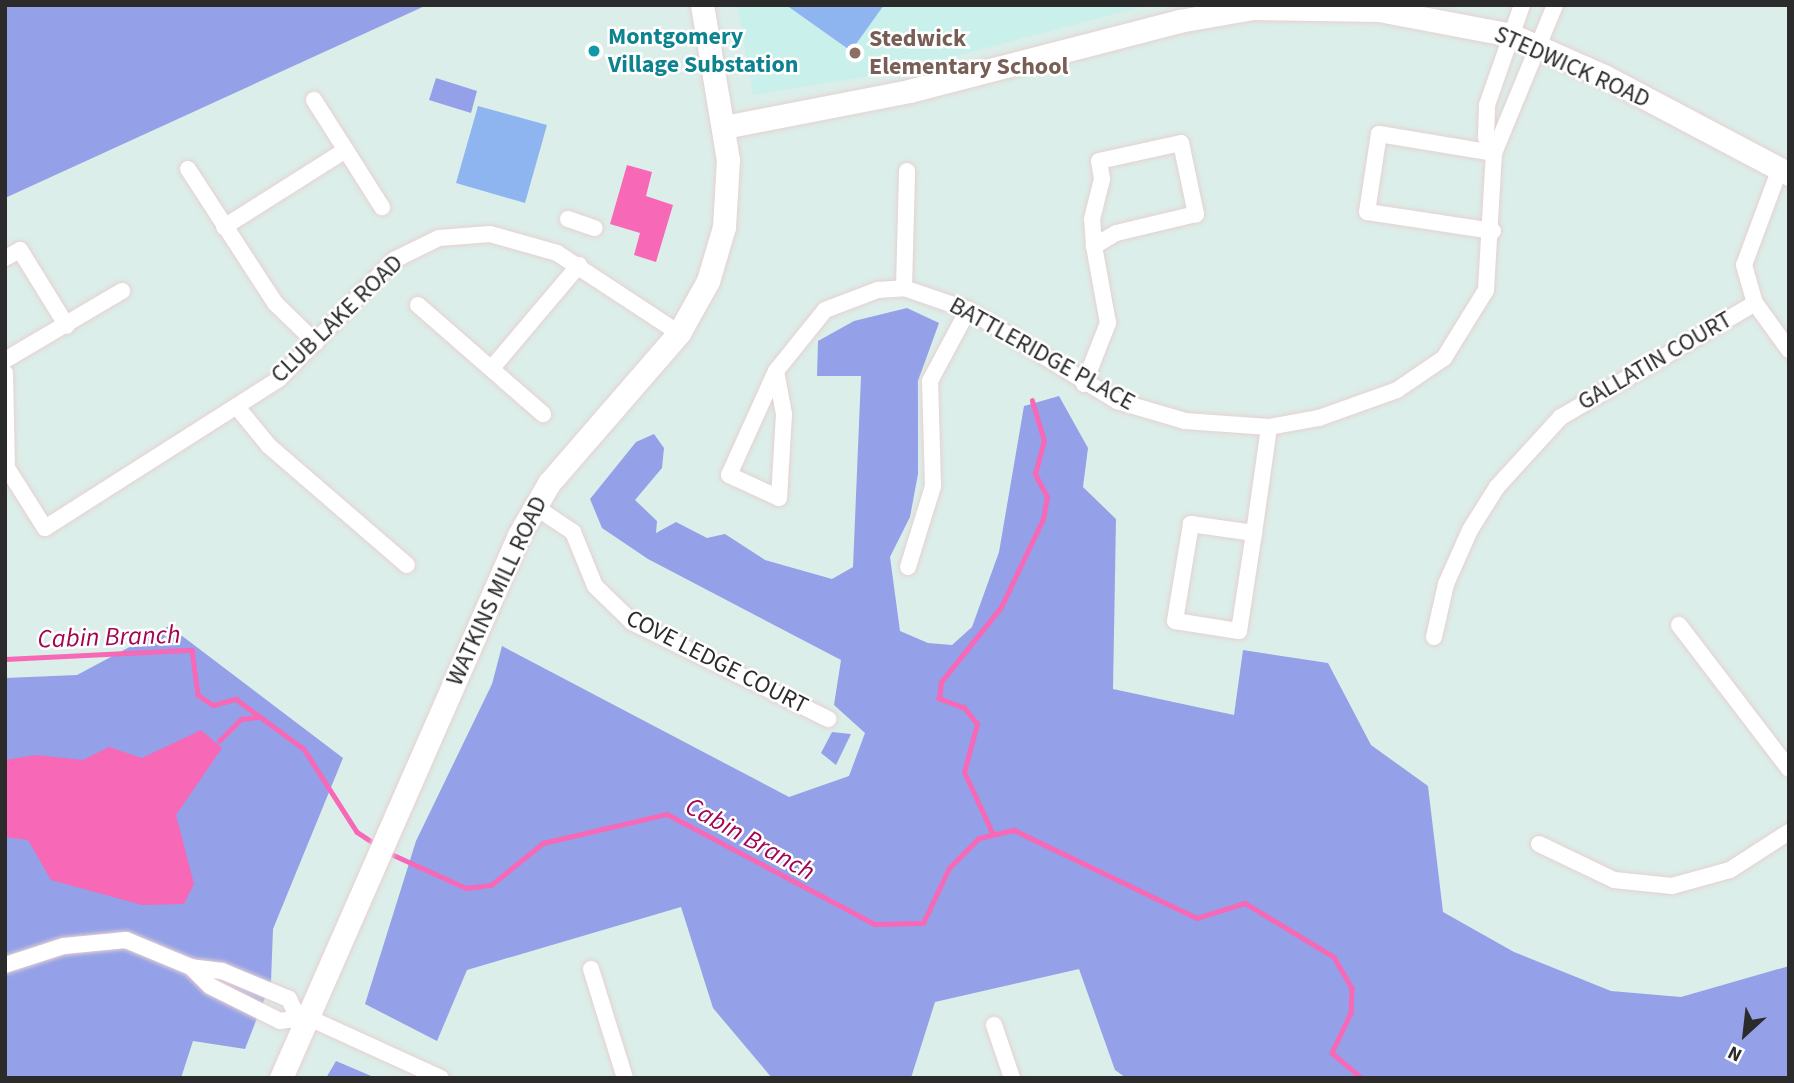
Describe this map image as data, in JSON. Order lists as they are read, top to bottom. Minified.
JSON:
{"streets":{"street":["STEDWICK ROAD","CLUB LAKE ROAD","BATTLERIDGE PLACE","GALLATIN COURT","WATKINS MILL ROAD","COVE LEDGE COURT"]},"crossings":[["STEDWICK ROAD","BATTLERIDGE PLACE"],["STEDWICK ROAD","WATKINS MILL ROAD"],["CLUB LAKE ROAD","WATKINS MILL ROAD"],["WATKINS MILL ROAD","COVE LEDGE COURT"]],"water":["Cabin Branch"],"places":["Montgomery Village Substation","Stedwick Elementary School"],"north":"bottom left"}
